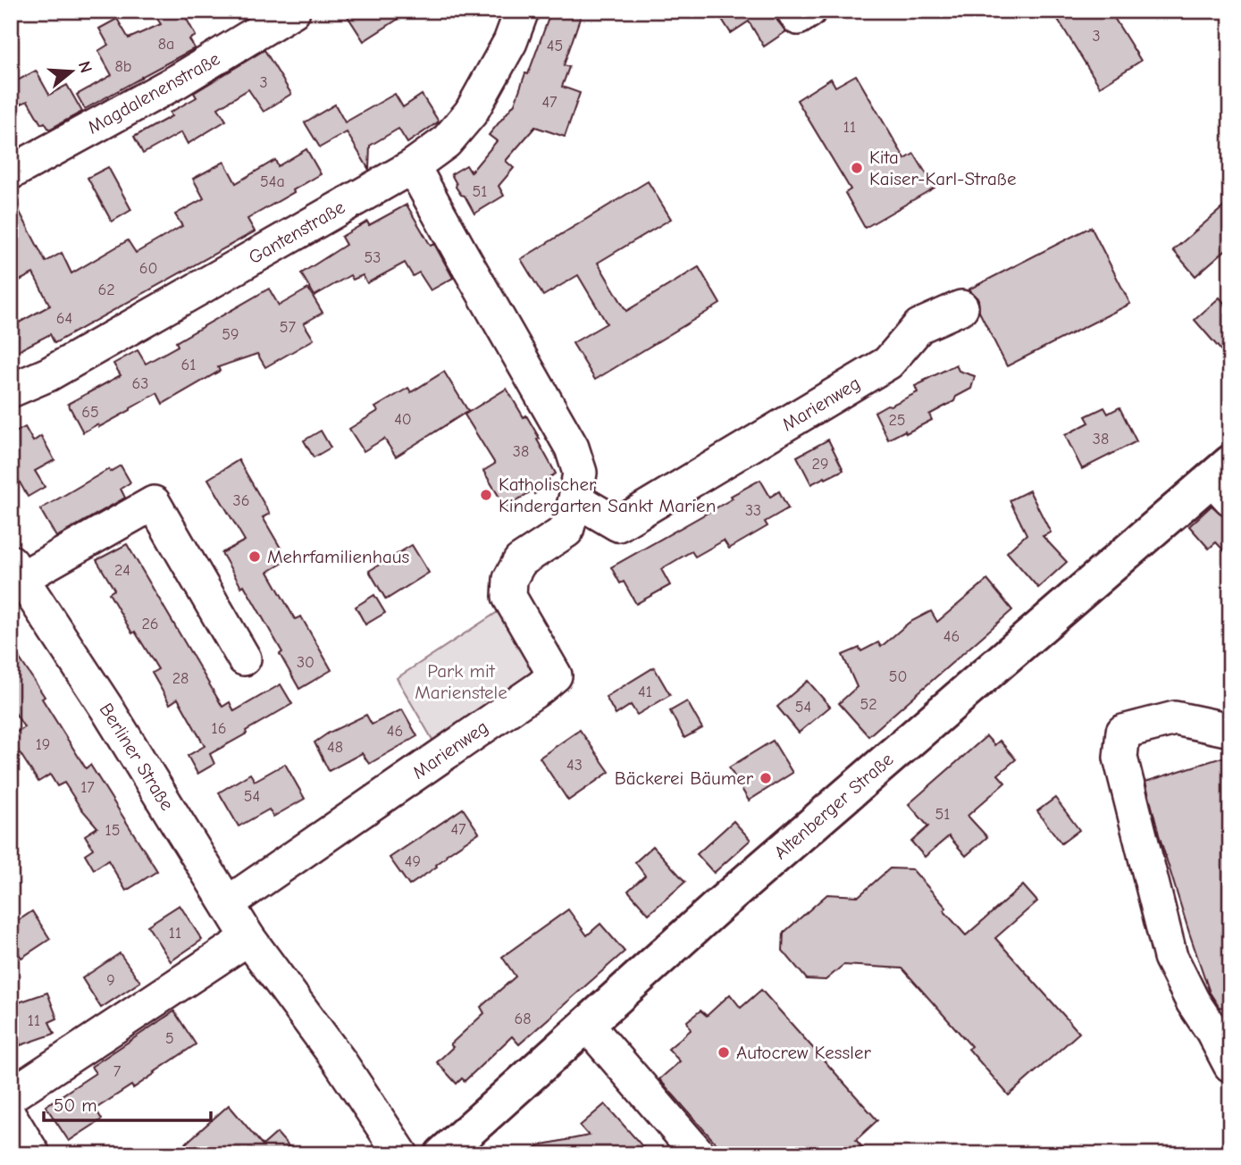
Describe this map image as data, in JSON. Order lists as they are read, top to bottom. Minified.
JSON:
{"streets":{"main road":["Altenberger Straße"],"street":["Magdalenenstraße","Gantenstraße","Marienweg","Berliner Straße"]},"crossings":[["Gantenstraße","Marienweg"],["Marienweg","Berliner Straße"]],"parks":["Park mit Marienstele"],"places":["Kita Kaiser-Karl-Straße","Katholischer Kindergarten Sankt Marien","Mehrfamilienhaus","Bäckerei Bäumer","Autocrew Kessler"],"house_numbers":["3","8a","45","8b","3","47","11","54a","51","53","60","62","64","57","59","61","63","65","40","25","38","38","29","36","33","24","26","46","30","50","28","41","52","54","16","46","19","48","43","17","54","51","47","15","49","11","9","68","11","5","7"],"scale_bar":"50 m","north":"right"}
